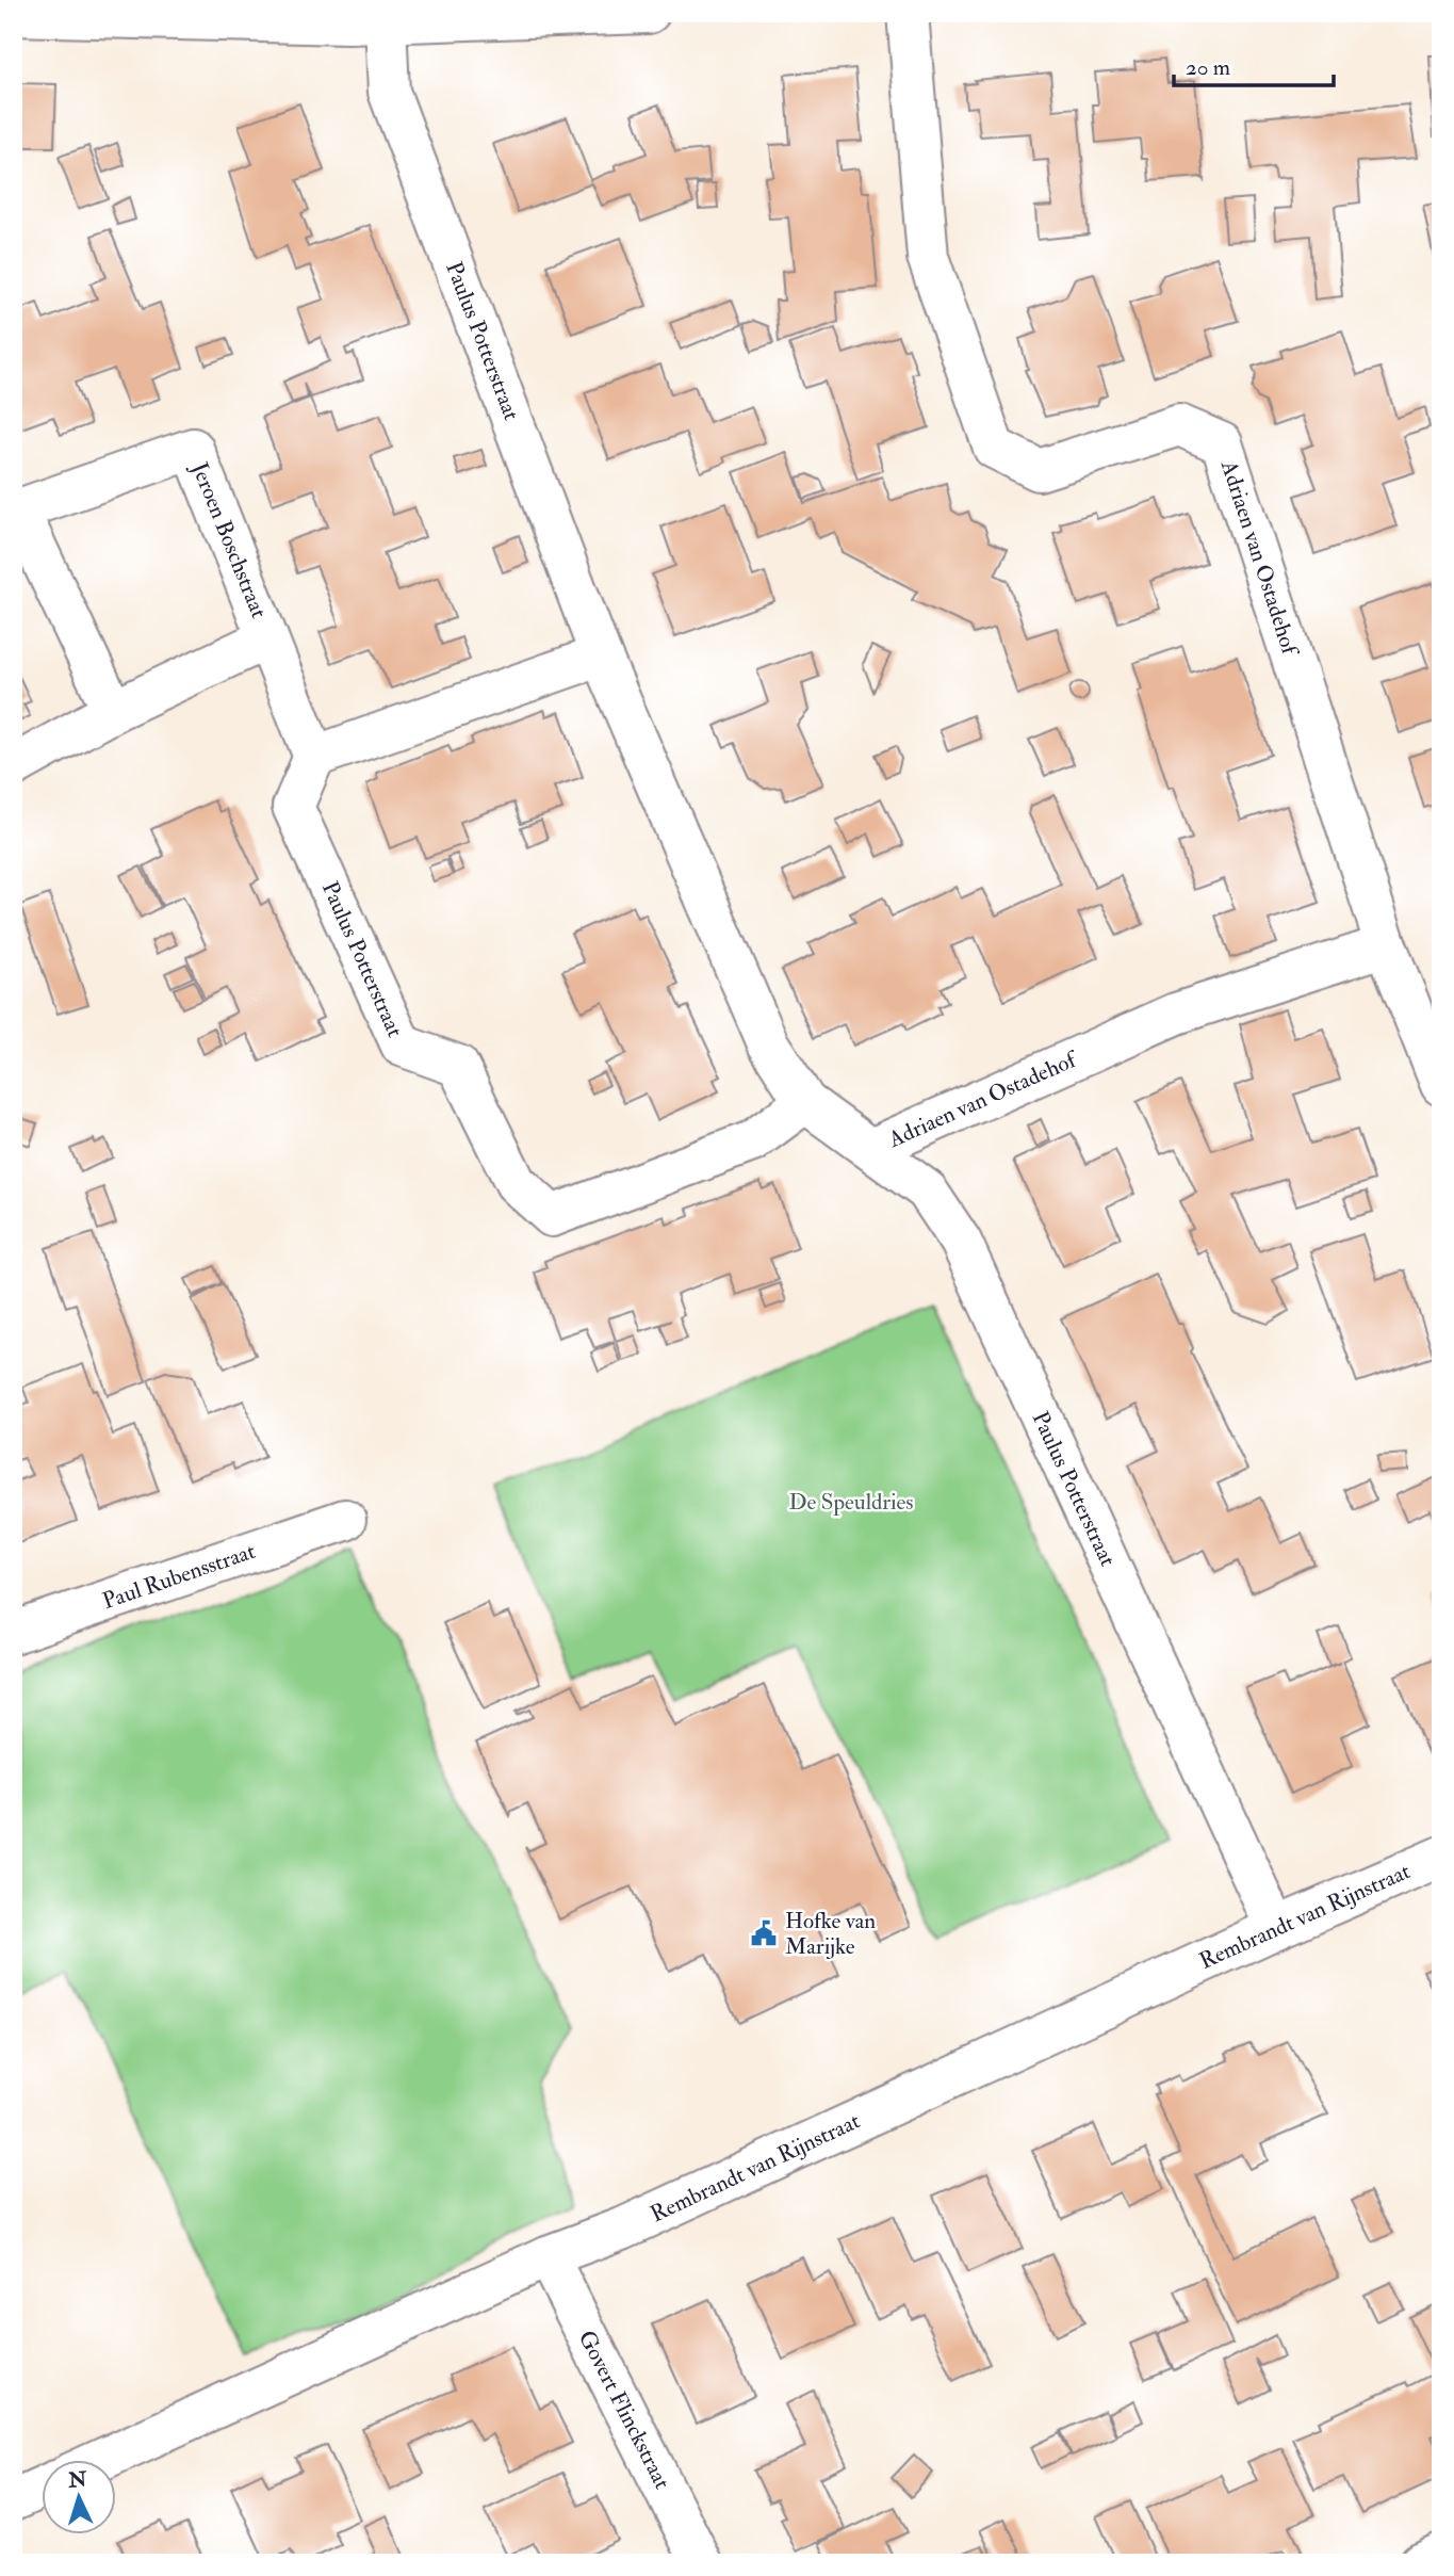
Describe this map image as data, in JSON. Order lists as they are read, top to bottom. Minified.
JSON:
{"streets":{"street":["Paulus Potterstraat","Jeroen Boschstraat","Adriaen van Ostadehof","Paul Rubensstraat","Rembrandt van Rijnstraat","Govert Flinckstraat"]},"crossings":[["Paulus Potterstraat","Jeroen Boschstraat"],["Paulus Potterstraat","Adriaen van Ostadehof"],["Paulus Potterstraat","Rembrandt van Rijnstraat"],["Rembrandt van Rijnstraat","Govert Flinckstraat"]],"parks":["De Speuldries"],"places":{"public building":["Hofke van Marijke"]},"scale_bar":"20 m","north":"top"}
